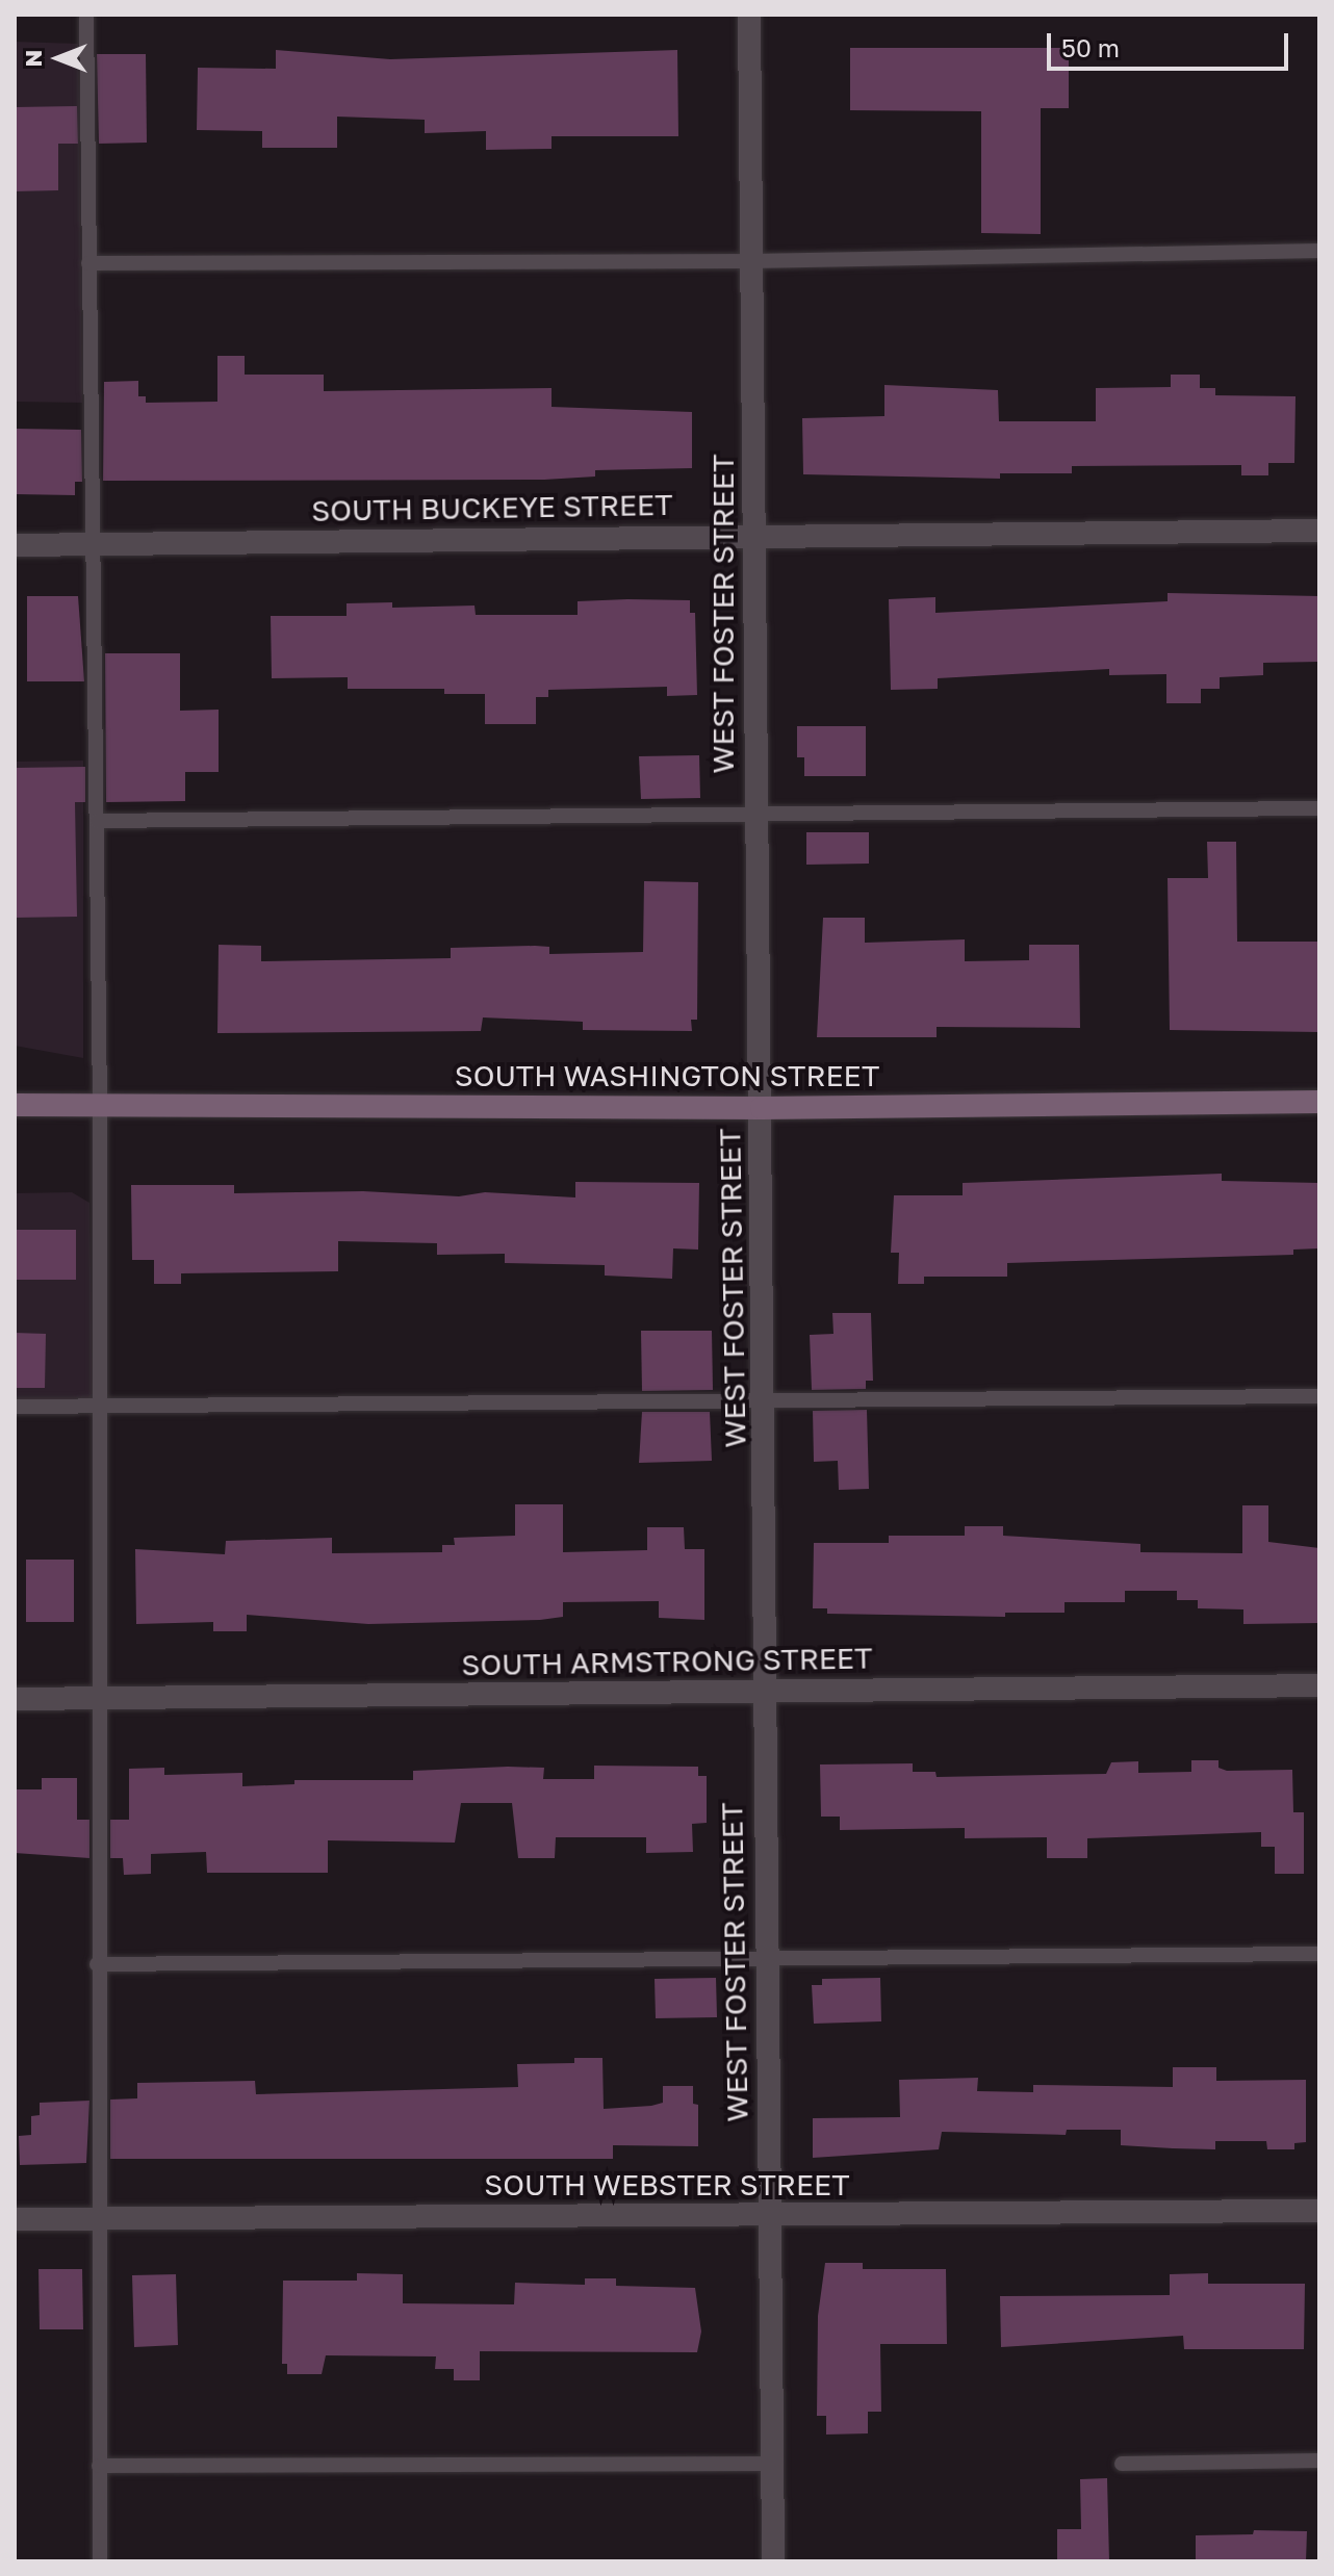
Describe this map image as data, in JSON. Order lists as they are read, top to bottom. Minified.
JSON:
{"streets":{"main road":["SOUTH WASHINGTON STREET"],"street":["SOUTH BUCKEYE STREET","WEST FOSTER STREET","SOUTH ARMSTRONG STREET","SOUTH WEBSTER STREET"]},"crossings":[["SOUTH BUCKEYE STREET","WEST FOSTER STREET"],["WEST FOSTER STREET","SOUTH WASHINGTON STREET"],["WEST FOSTER STREET","SOUTH ARMSTRONG STREET"],["WEST FOSTER STREET","SOUTH WEBSTER STREET"]],"scale_bar":"50 m","north":"left"}
